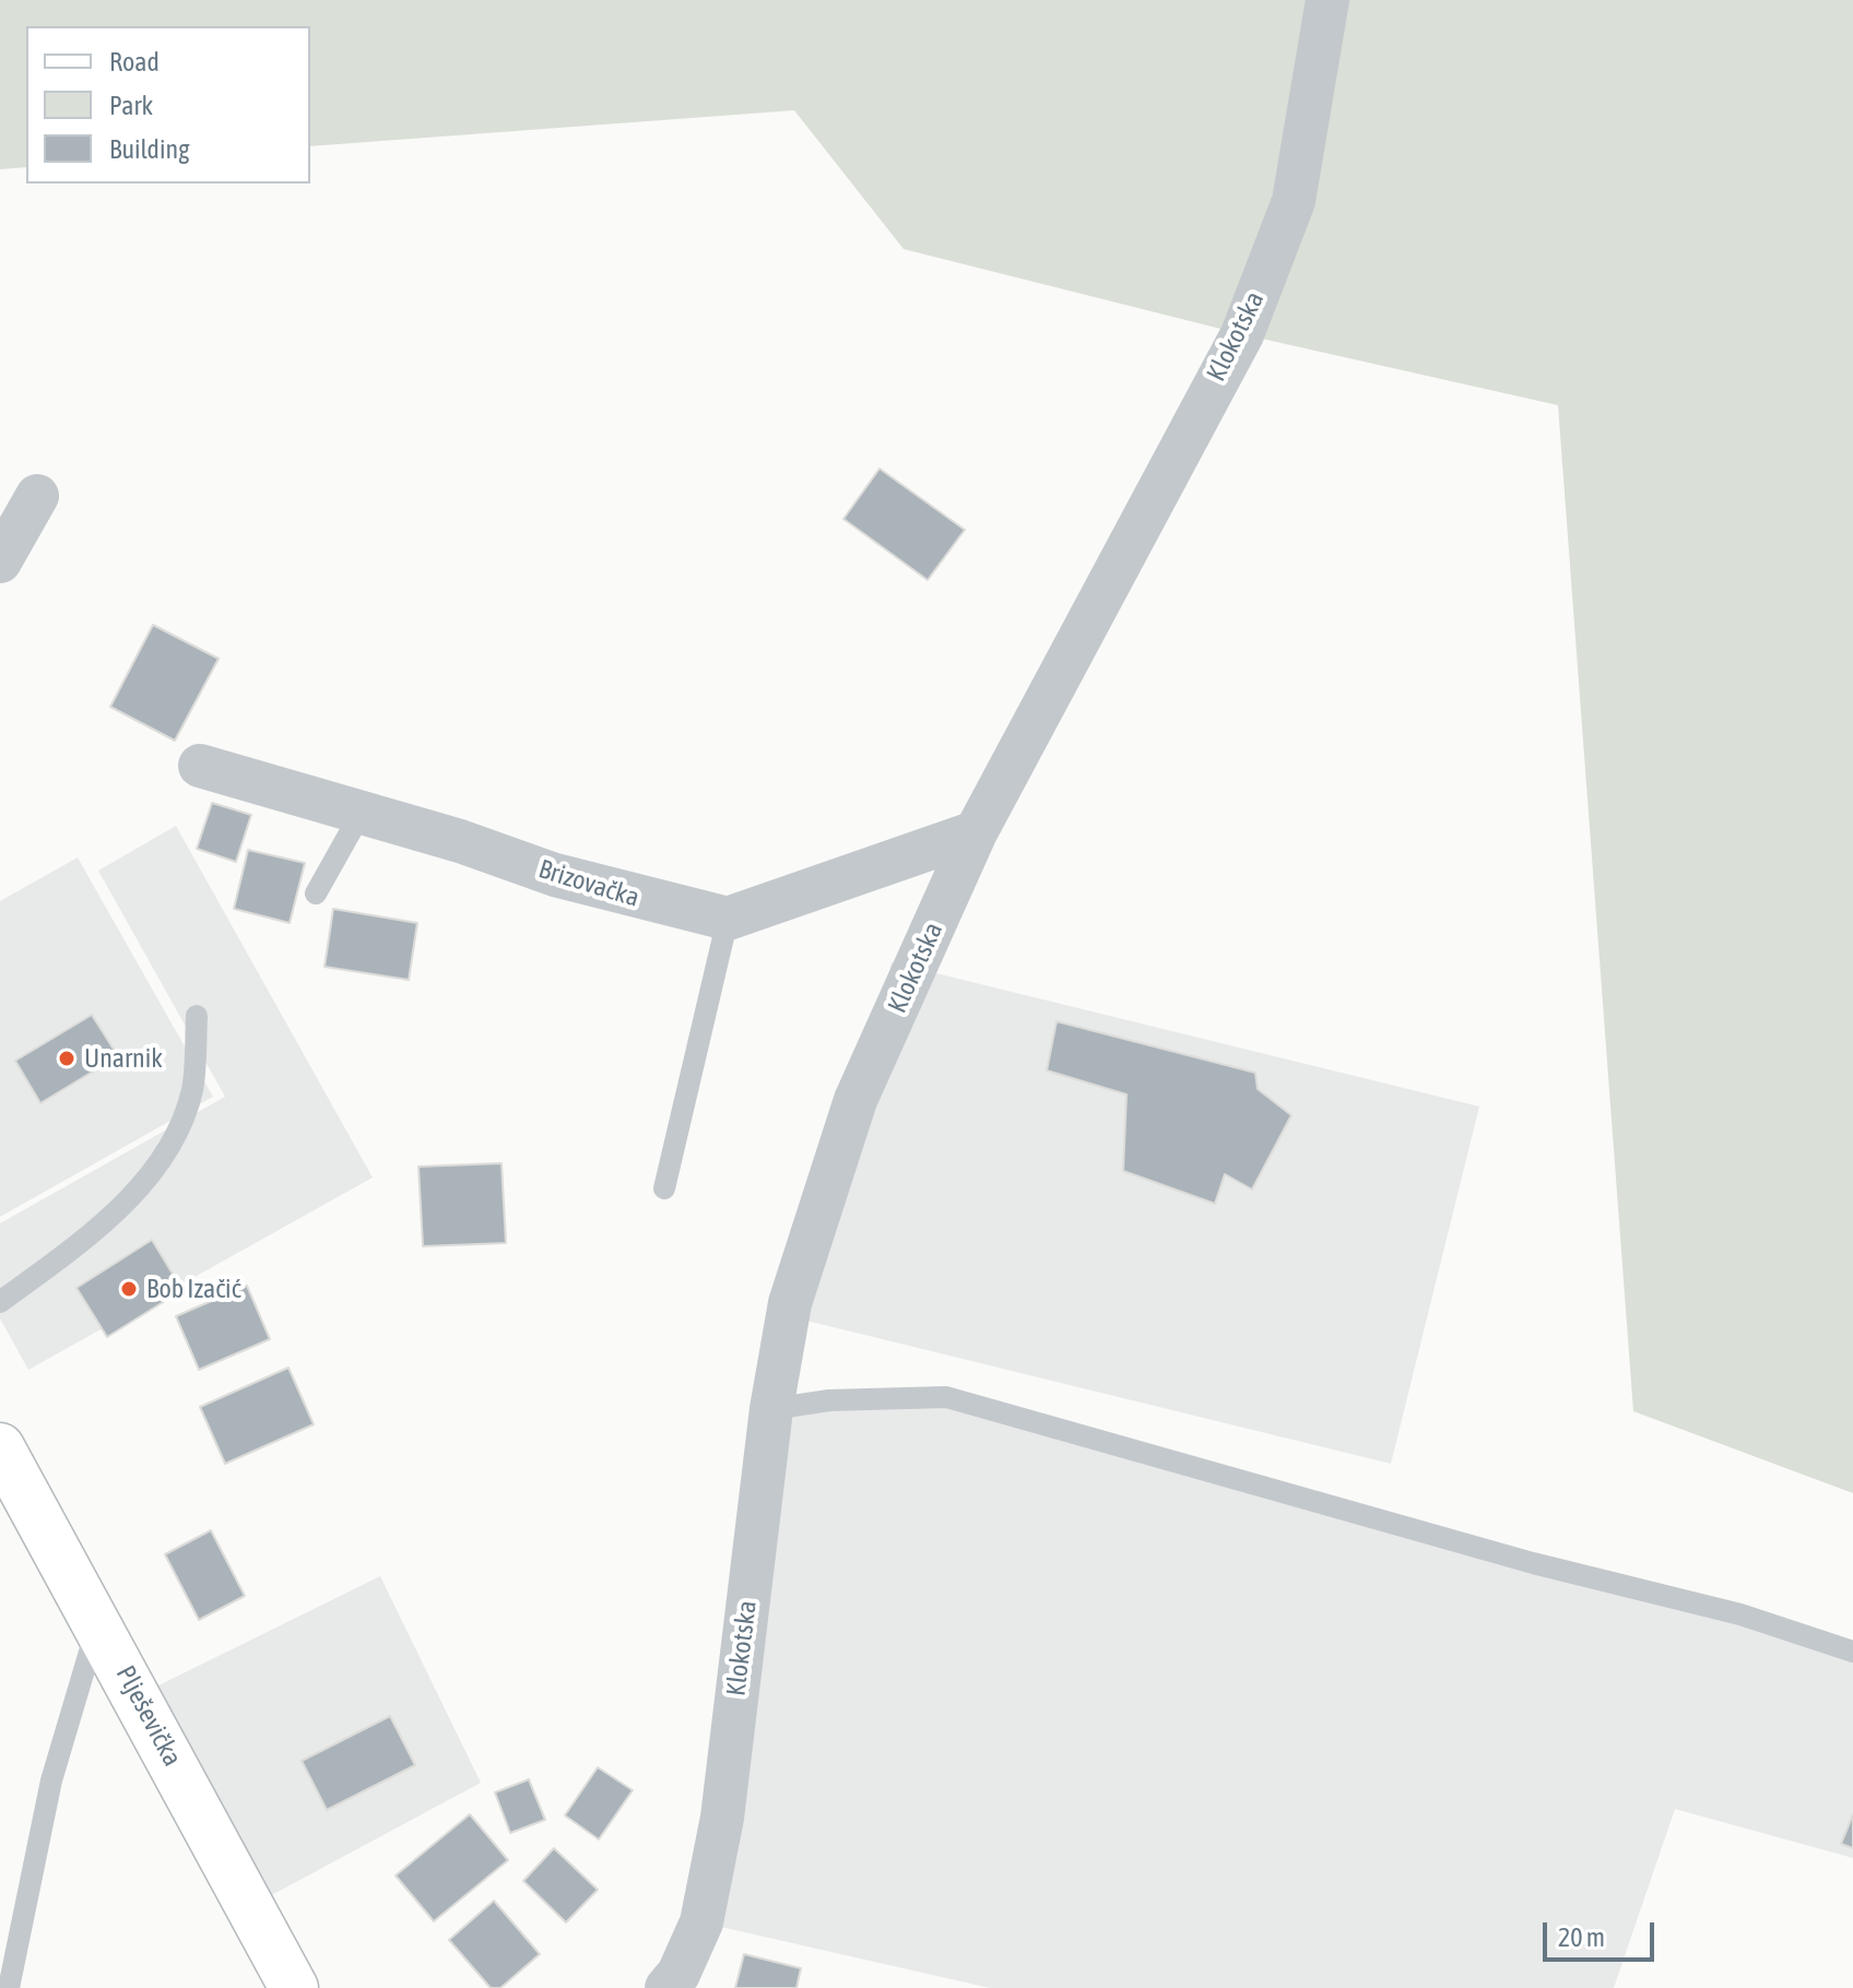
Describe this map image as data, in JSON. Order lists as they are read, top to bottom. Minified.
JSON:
{"streets":{"main road":["Plješevička"],"street":["Klokotska","Brizovačka"]},"places":["Unarnik","Bob Izačić"],"legend":["Road","Park","Building"],"scale_bar":"20 m"}
